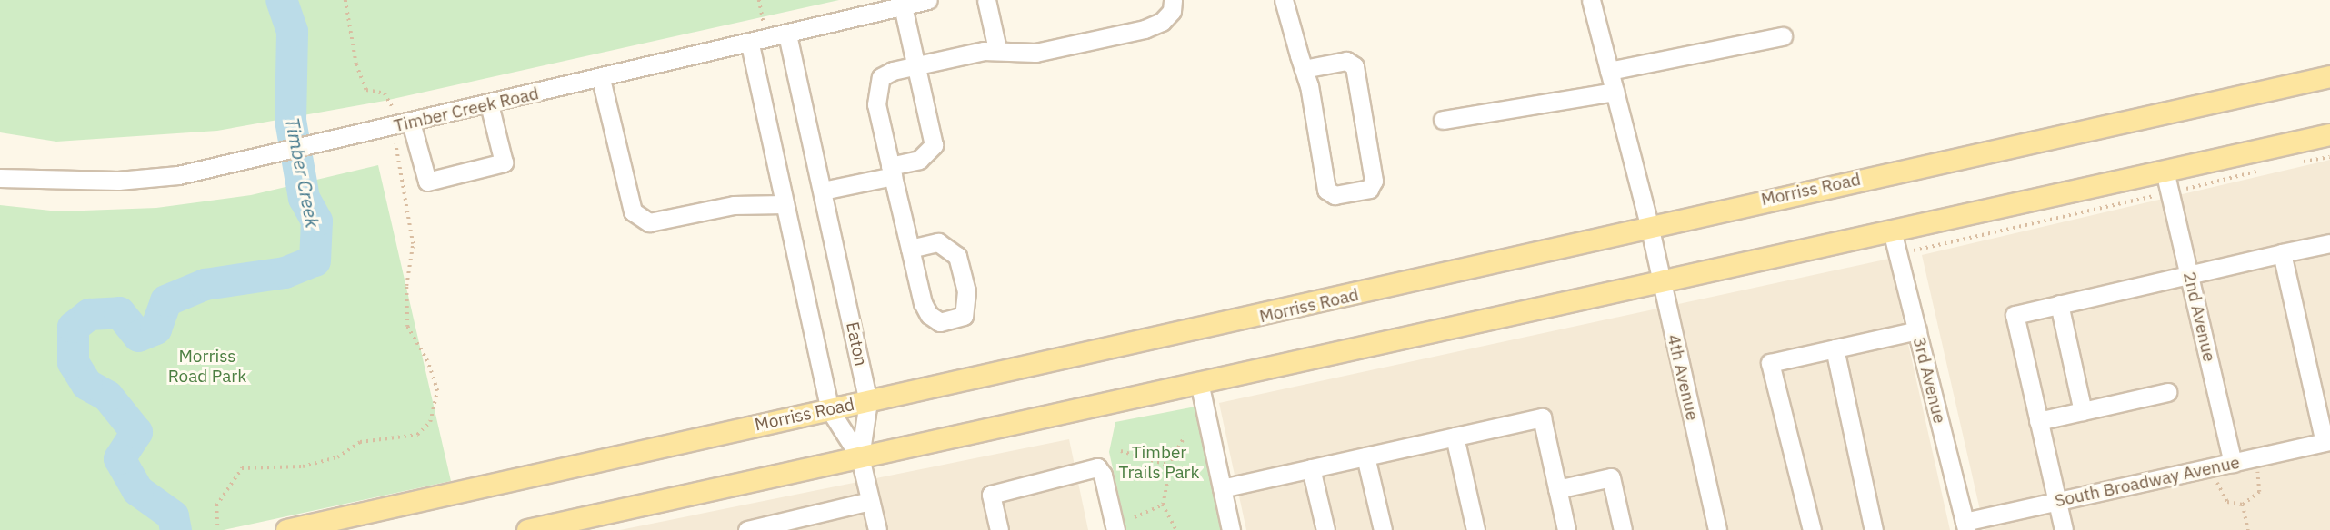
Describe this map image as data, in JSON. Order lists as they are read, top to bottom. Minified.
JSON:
{"streets":{"main road":["Morriss Road"],"street":["Timber Creek Road","2nd Avenue","Eaton","4th Avenue","3rd Avenue","South Broadway Avenue"]},"crossings":[["Timber Creek Road","Eaton"],["Morriss Road","Eaton"],["Morriss Road","4th Avenue"],["2nd Avenue","South Broadway Avenue"],["3rd Avenue","South Broadway Avenue"]],"water":["Timber Creek"],"parks":["Morriss Road Park","Timber Trails Park"]}
